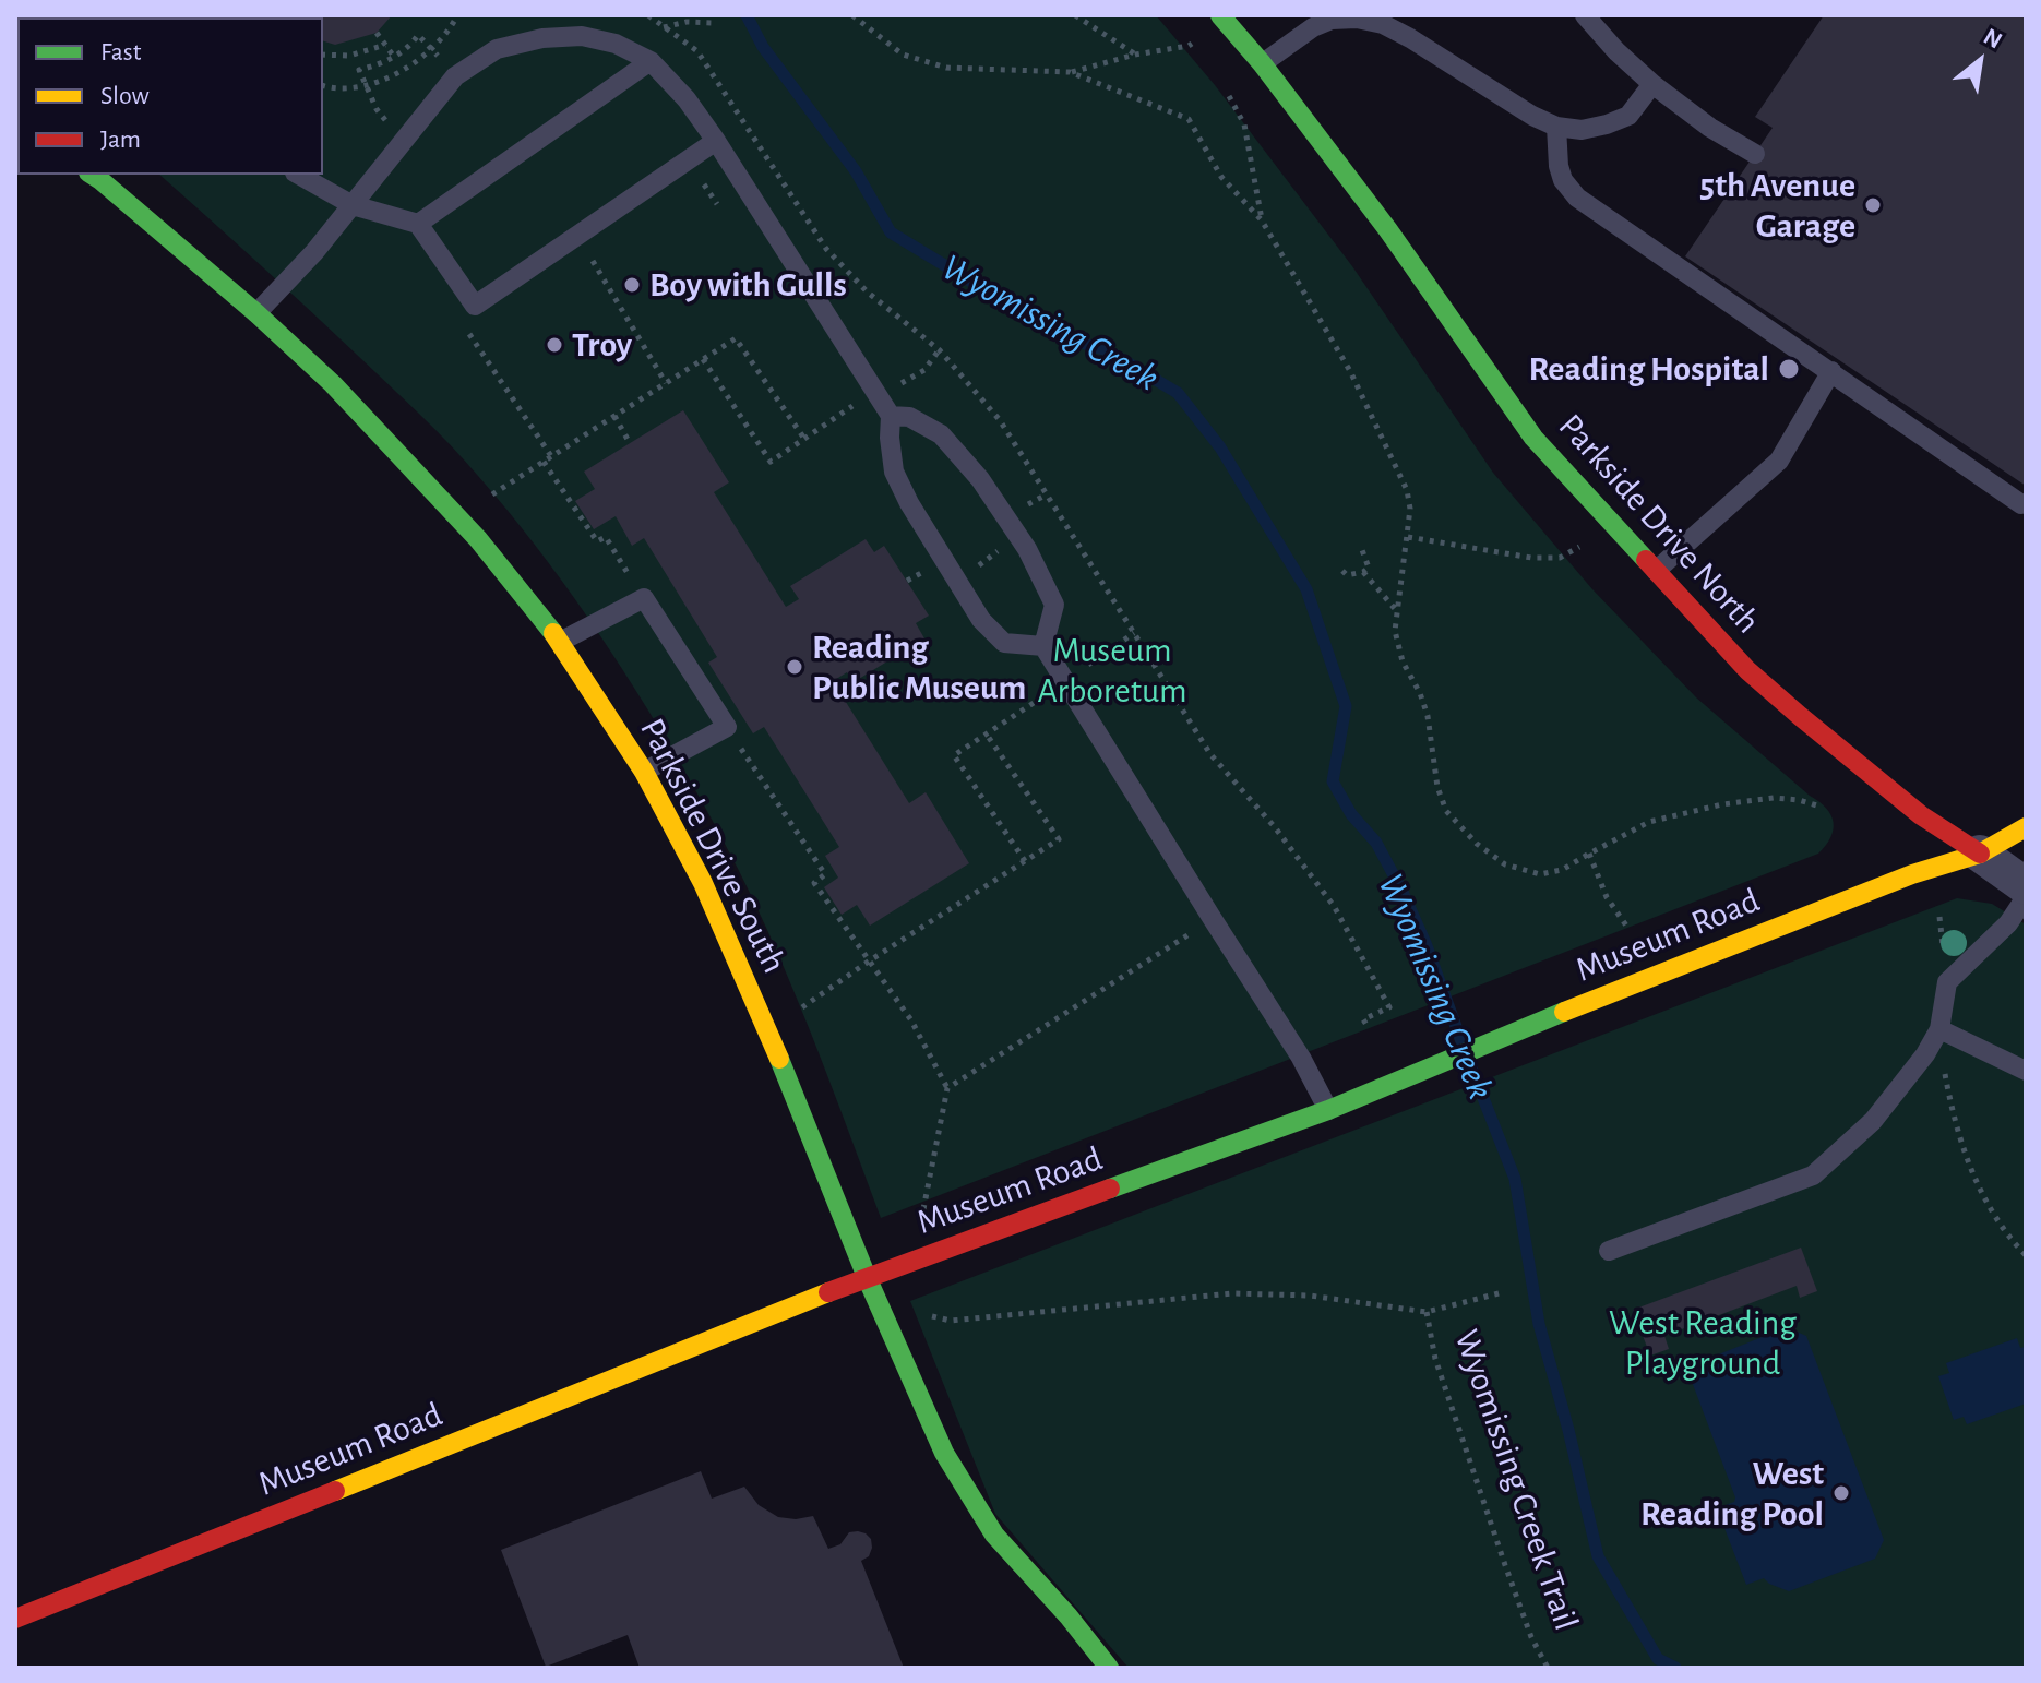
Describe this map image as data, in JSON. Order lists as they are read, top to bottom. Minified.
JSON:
{"streets":{"street":["Parkside Drive North","Parkside Drive South","Museum Road"],"path":["Wyomissing Creek Trail"]},"crossings":[["Parkside Drive North","Museum Road"],["Parkside Drive South","Museum Road"]],"water":["Wyomissing Creek"],"parks":["Museum Arboretum","West Reading Playground"],"places":["5th Avenue Garage","Boy with Gulls","Troy","Reading Hospital","Reading Public Museum","West Reading Pool"],"legend":["Fast","Slow","Jam"],"north":"top right"}
